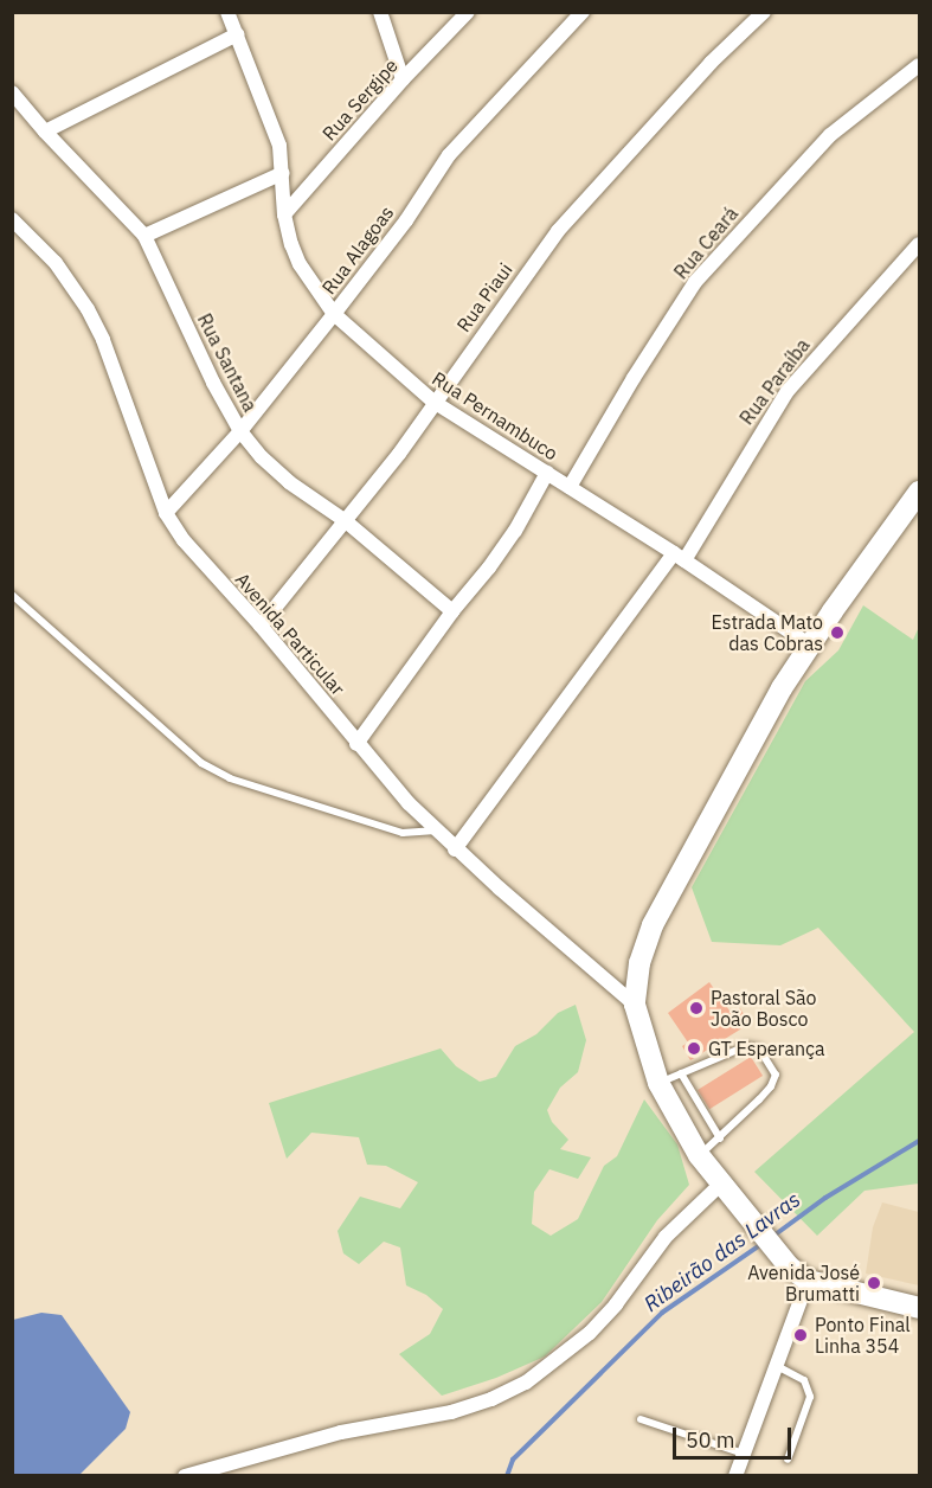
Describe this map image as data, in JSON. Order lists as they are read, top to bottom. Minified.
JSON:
{"streets":{"street":["Rua Sergipe","Rua Ceará","Rua Alagoas","Rua Piaui","Rua Santana","Rua Paraíba","Rua Pernambuco","Avenida Particular"]},"crossings":[["Rua Sergipe","Rua Pernambuco"],["Rua Ceará","Rua Pernambuco"],["Rua Alagoas","Rua Santana"],["Rua Alagoas","Rua Pernambuco"],["Rua Alagoas","Avenida Particular"],["Rua Piaui","Rua Santana"],["Rua Piaui","Rua Pernambuco"],["Rua Piaui","Avenida Particular"],["Rua Paraíba","Rua Pernambuco"],["Rua Paraíba","Avenida Particular"]],"water":["Ribeirão das Lavras"],"places":["Estrada Mato das Cobras","Pastoral São João Bosco","GT Esperança","Avenida José Brumatti","Ponto Final Linha 354"],"scale_bar":"50 m"}
